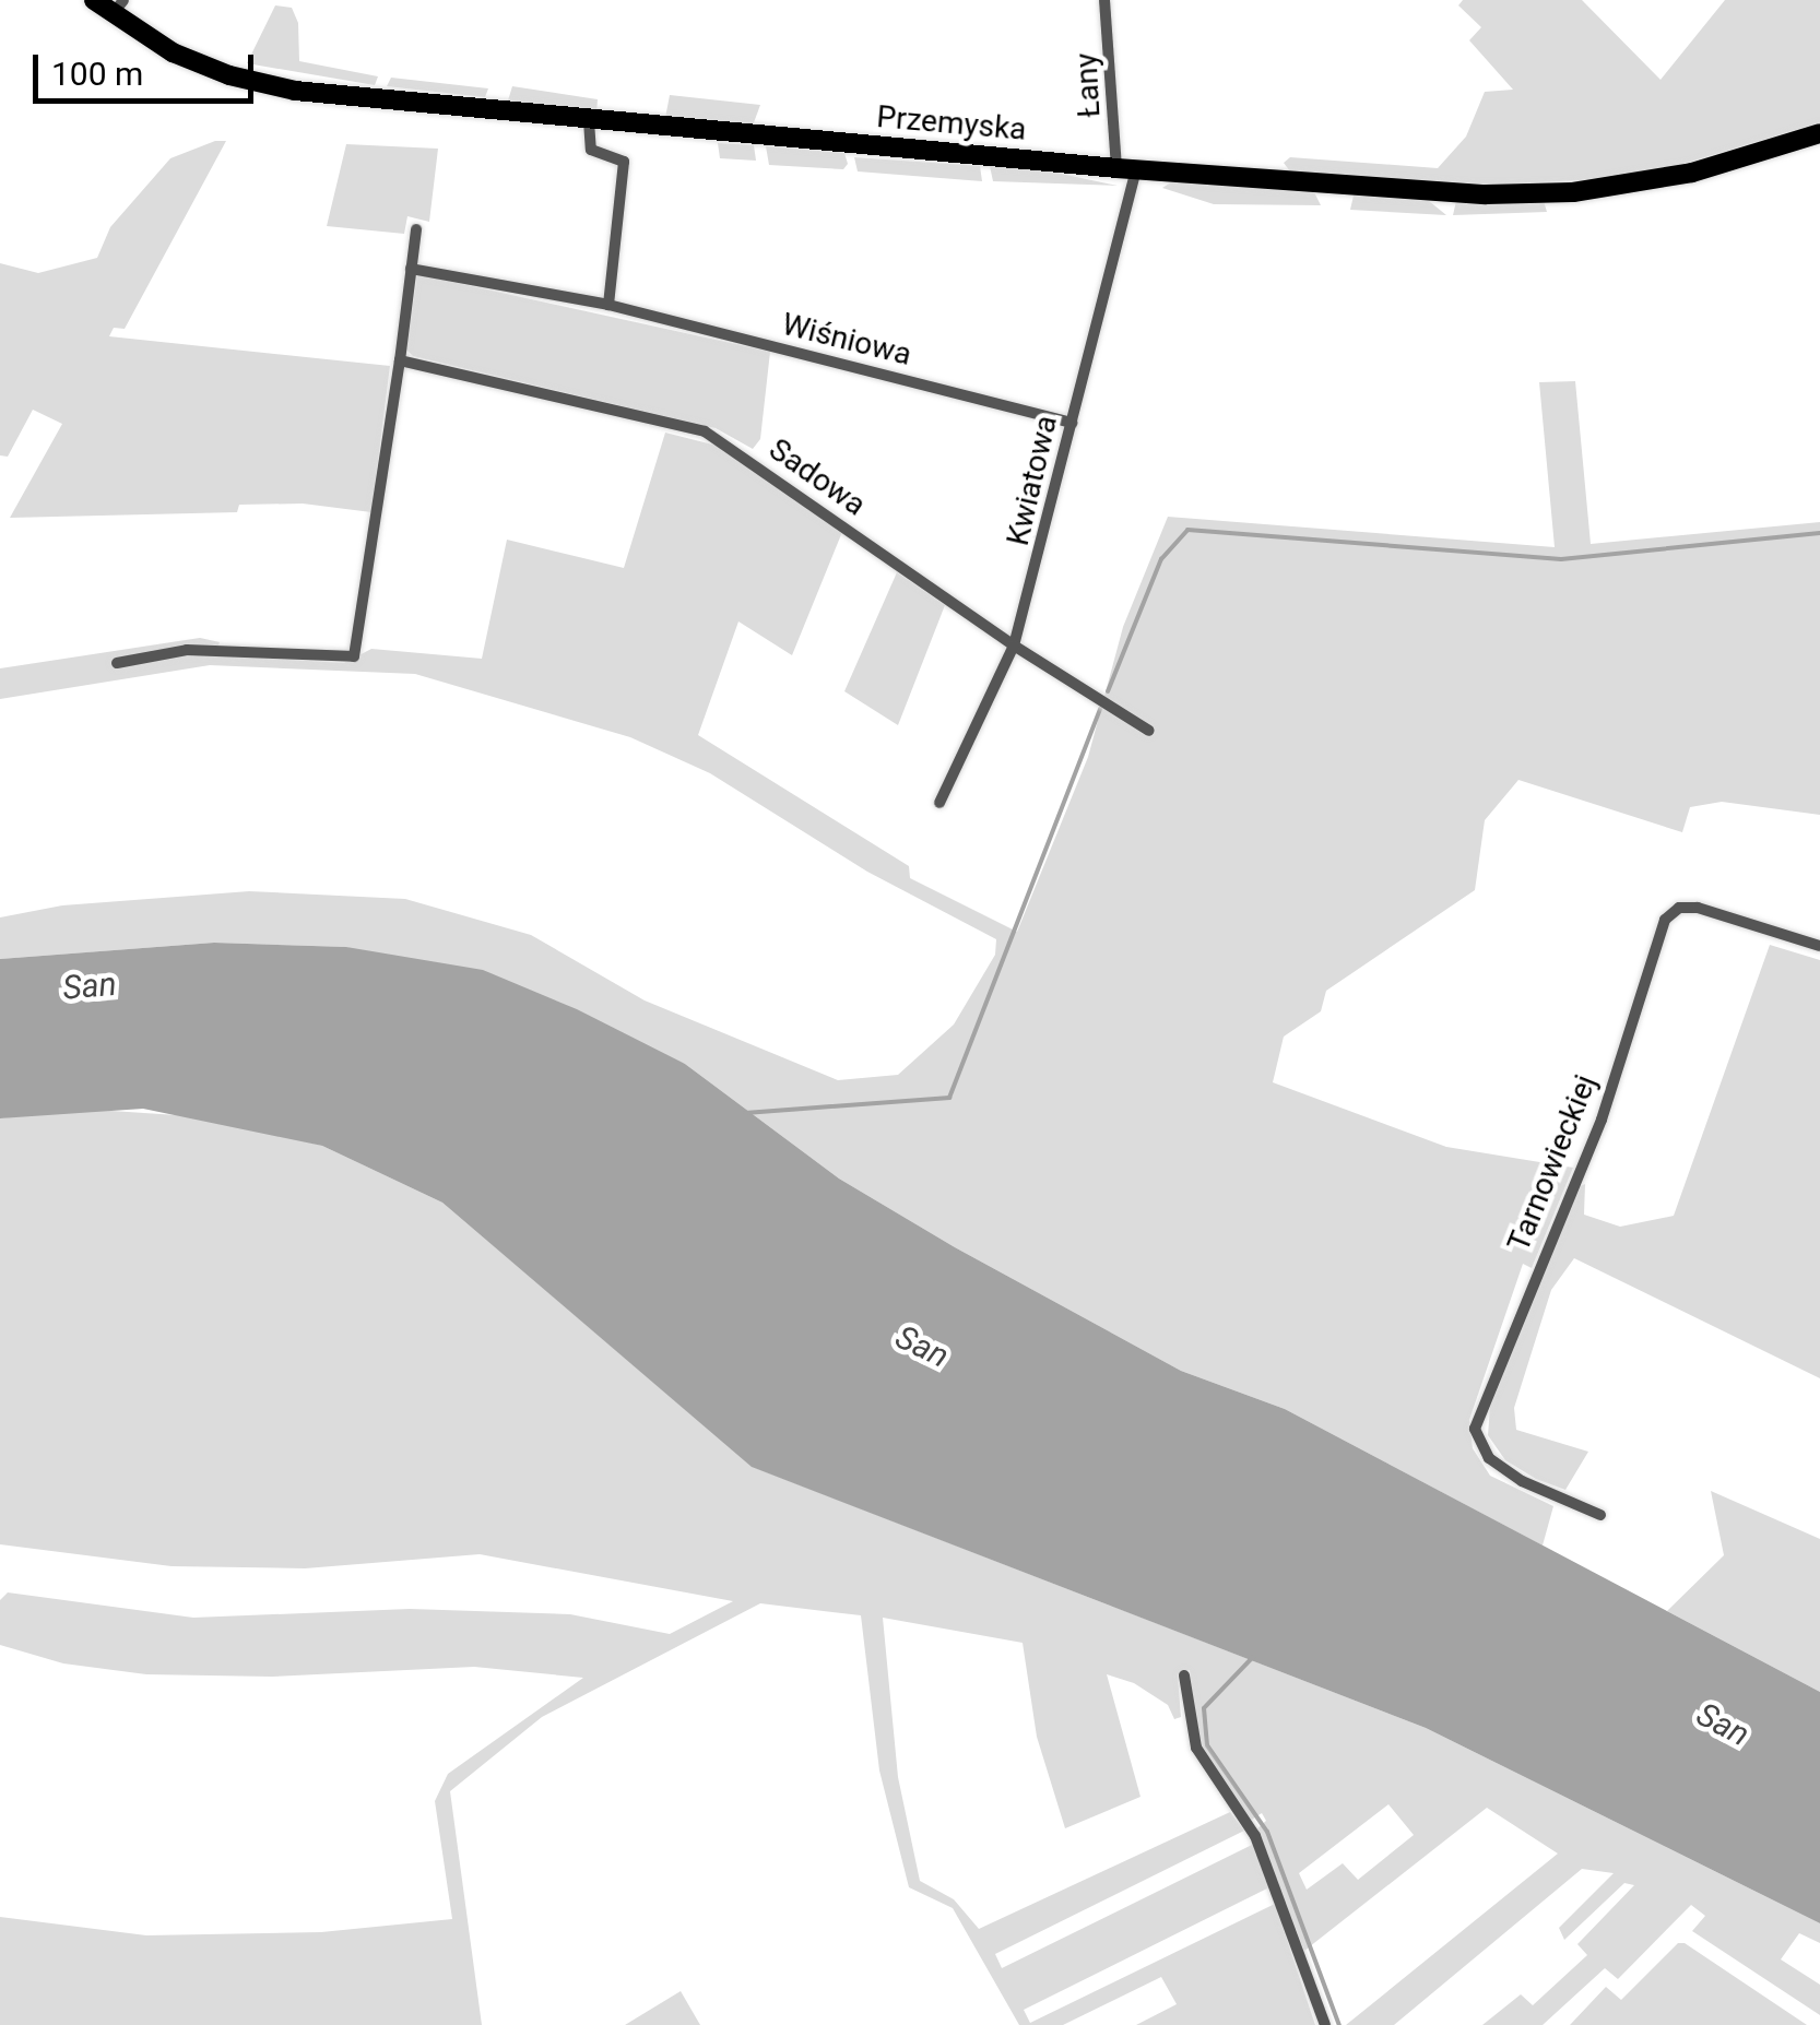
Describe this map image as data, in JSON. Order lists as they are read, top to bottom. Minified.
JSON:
{"streets":{"main road":["Przemyska"],"street":["Łany","Wiśniowa","Sadowa","Kwiatowa","Tarnowieckiej"]},"crossings":[["Łany","Przemyska"],["Łany","Kwiatowa"],["Przemyska","Kwiatowa"],["Wiśniowa","Kwiatowa"],["Sadowa","Kwiatowa"]],"water":["San"],"scale_bar":"100 m"}
